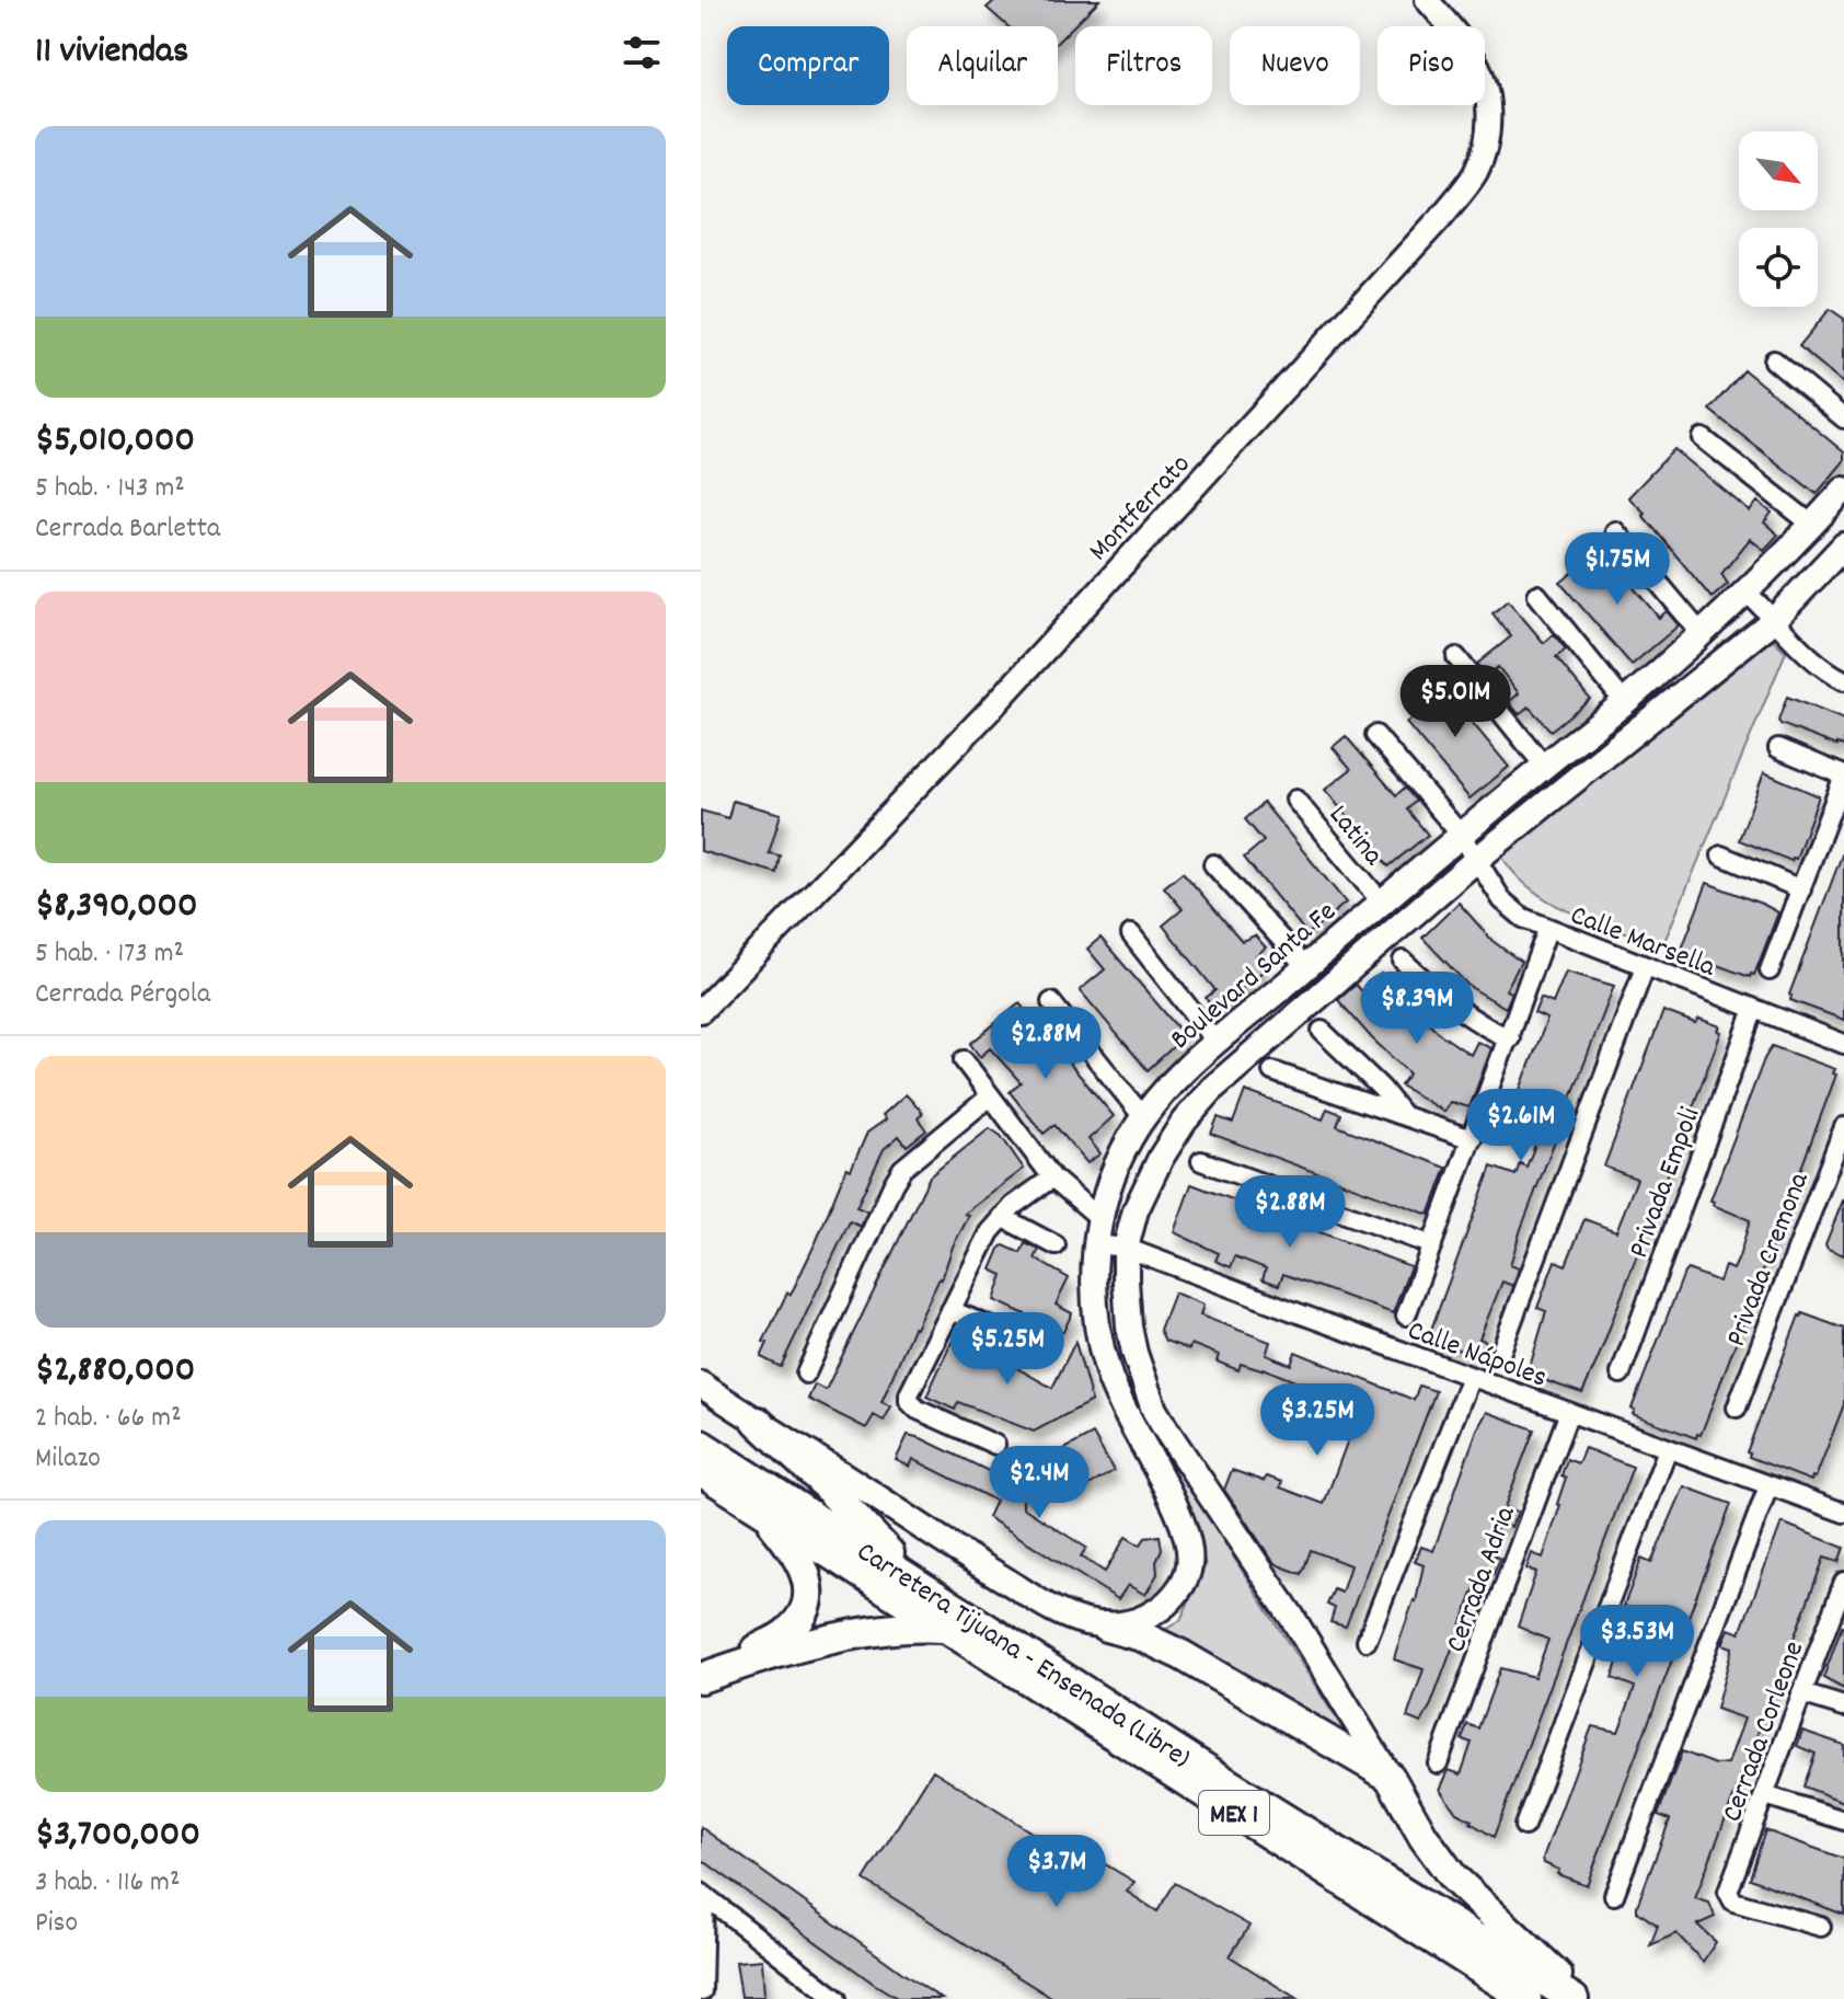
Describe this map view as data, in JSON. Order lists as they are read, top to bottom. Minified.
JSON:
{"streets":{"highway":["Carretera Tijuana - Ensenada (Libre)","MEX 1"],"main road":["Boulevard Santa Fe"],"street":["Montferrato","Latina","Calle Marsella","Privada Empoli","Privada Cremona","Calle Nápoles","Cerrada Adria","Cerrada Corleone"]},"crossings":[["Latina","Boulevard Santa Fe"],["Calle Marsella","Boulevard Santa Fe"],["Calle Marsella","Privada Empoli"],["Boulevard Santa Fe","Calle Nápoles"],["Calle Nápoles","Cerrada Adria"]],"north":"bottom right","page":{"heading":"11 viviendas","chip":["Comprar","Alquilar","Filtros","Nuevo","Piso"],"list":[{"name":"$5,010,000","note":"5 hab. · 143 m² · Cerrada Barletta"},{"name":"$8,390,000","note":"5 hab. · 173 m² · Cerrada Pérgola"},{"name":"$2,880,000","note":"2 hab. · 66 m² · Milazo"},{"name":"$3,700,000","note":"3 hab. · 116 m² · Piso"}],"price":["$1.75M","$5.01M","$8.39M","$2.88M","$2.61M","$2.88M","$5.25M","$3.25M","$2.4M","$3.53M","$3.7M"]}}
